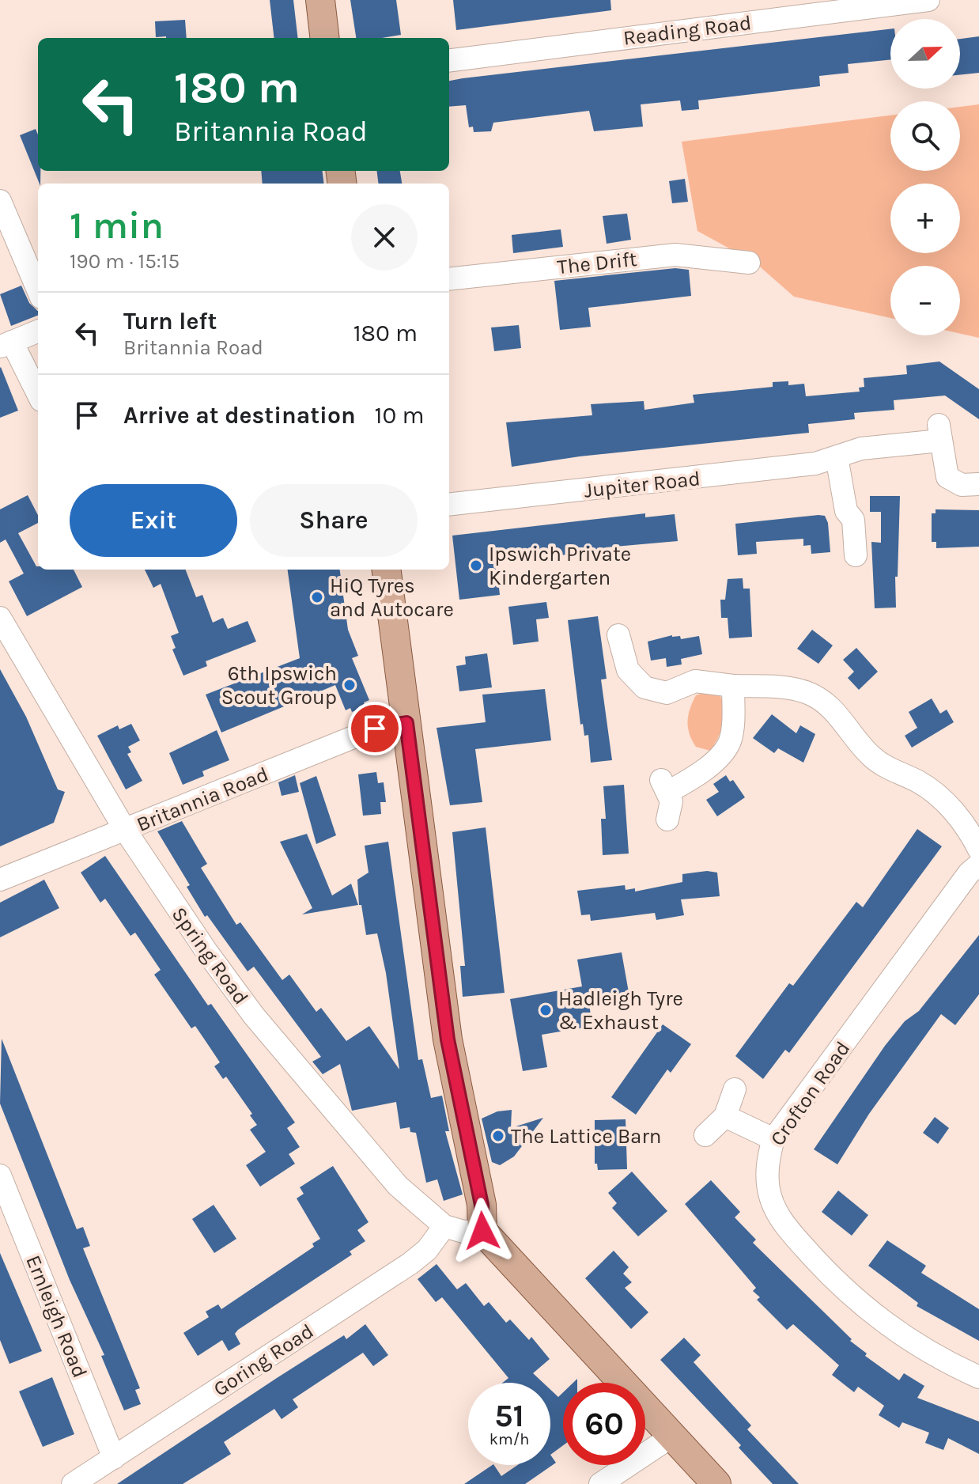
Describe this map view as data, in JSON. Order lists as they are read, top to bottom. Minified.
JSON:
{"streets":{"street":["Reading Road","The Drift","Jupiter Road","Britannia Road","Spring Road","Crofton Road","Ernleigh Road","Goring Road"]},"crossings":[["Britannia Road","Spring Road"],["Spring Road","Goring Road"],["Ernleigh Road","Goring Road"]],"places":["Ipswich Private Kindergarten","HiQ Tyres and Autocare","6th Ipswich Scout Group","Hadleigh Tyre & Exhaust","The Lattice Barn"],"north":"right","page":{"map_buttons":["+","−"],"turn":["180 m","Britannia Road"],"heading":["1 min","190 m · 15:15"],"list":[{"name":"Turn left","note":"Britannia Road","value":"180 m"},{"name":"Arrive at destination","value":"10 m"}],"buttons":["Exit","Share"],"speed":"51 km/h","limit":"60"}}
